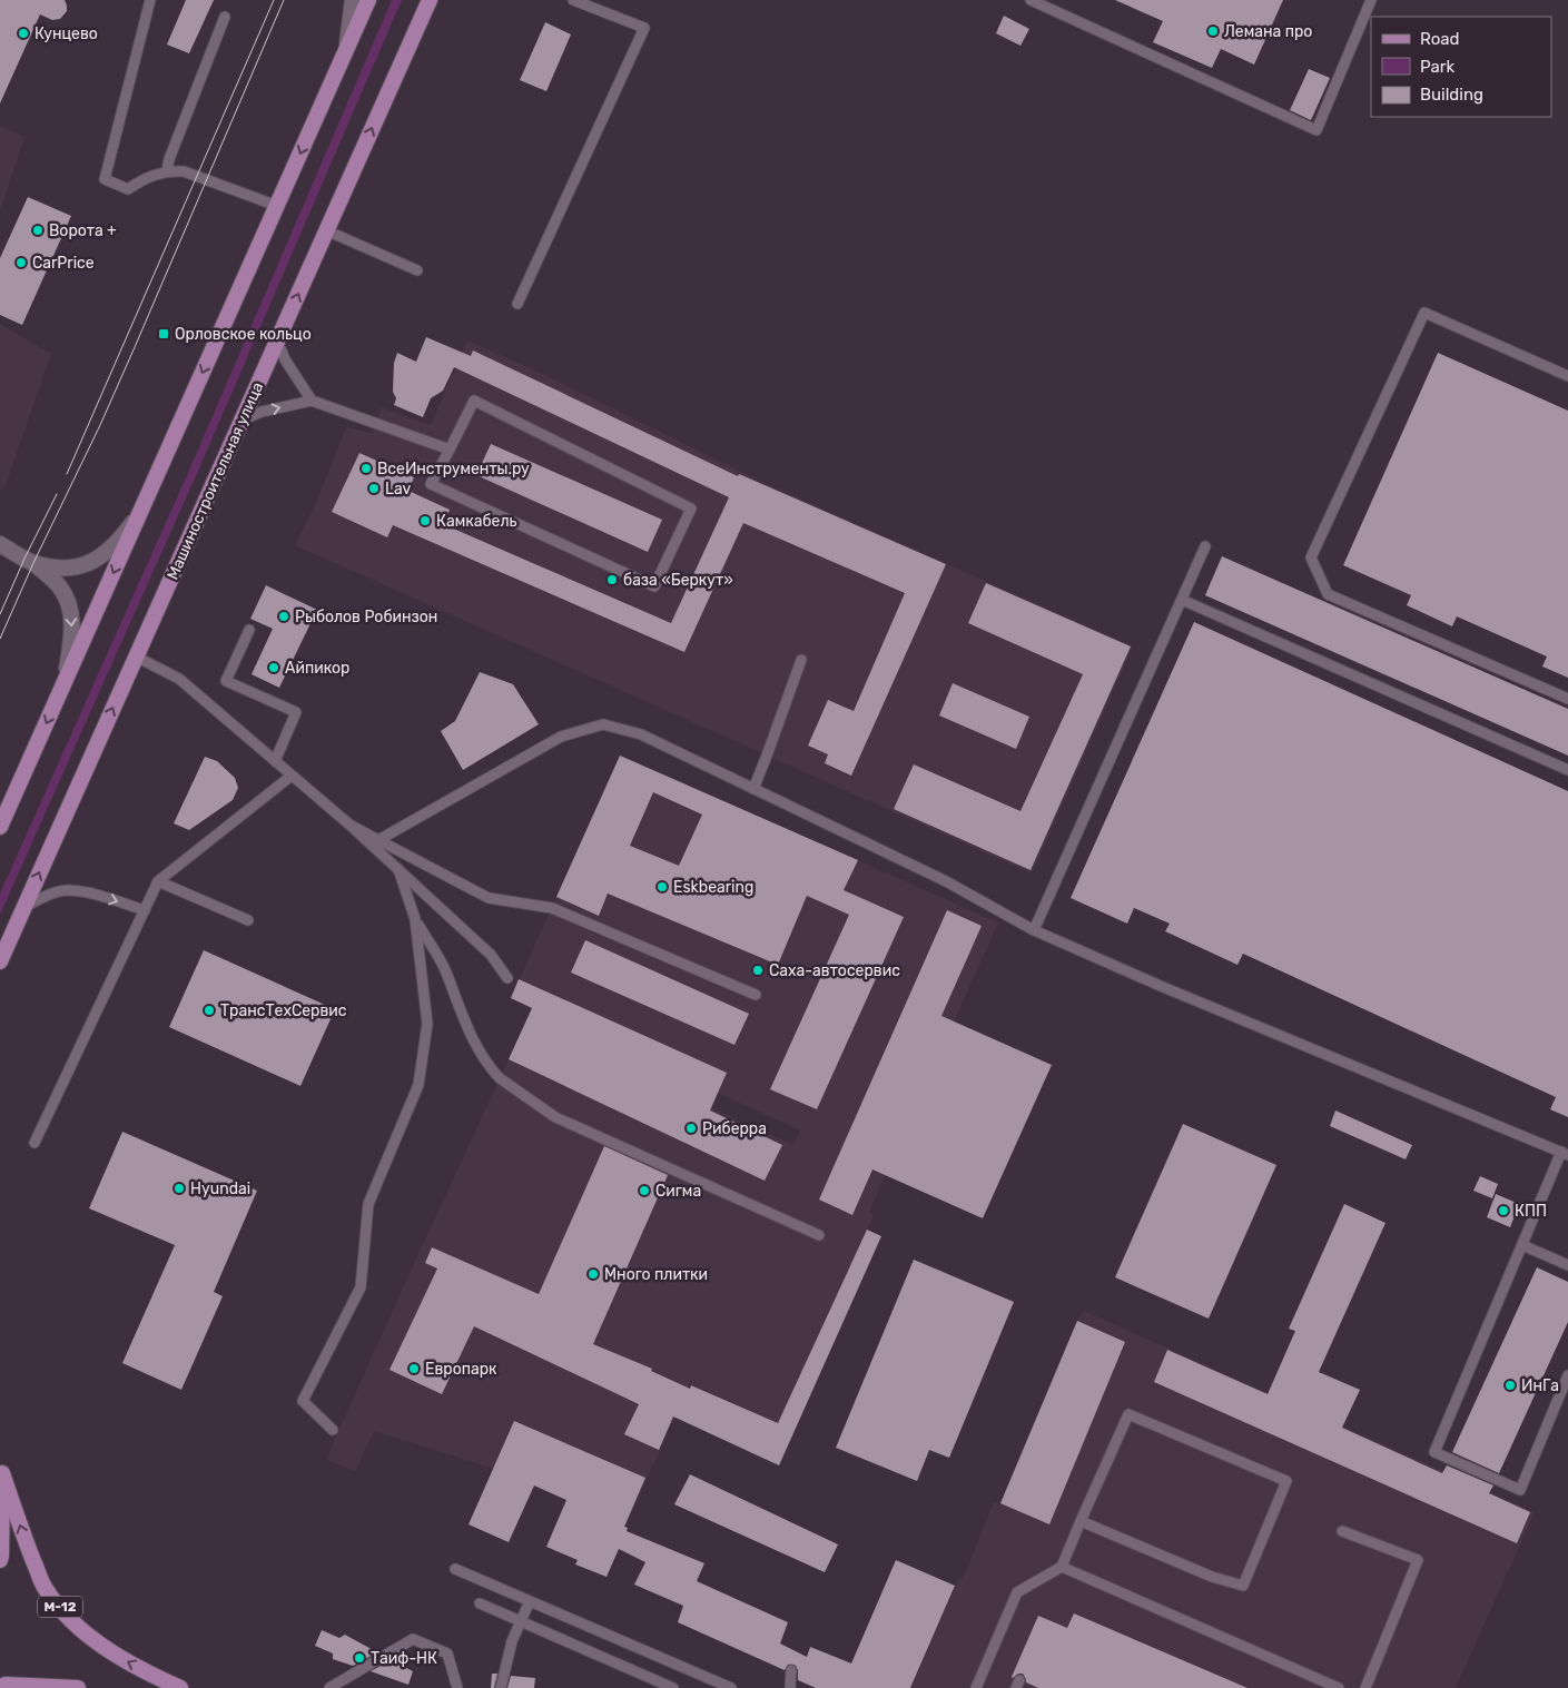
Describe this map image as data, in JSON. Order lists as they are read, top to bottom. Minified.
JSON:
{"streets":{"main road":["Машиностроительная улица","М-12"]},"places":{"other":["Лемана про","Кунцево","Ворота +","CarPrice","ВсеИнструменты.ру","Lav","Камкабель","база «Беркут»","Рыболов Робинзон","Айпикор","Eskbearing","Саха-автосервис","ТрансТехСервис","Риберра","Hyundai","Сигма","КПП","Много плитки","Европарк","ИнГа","Таиф-НК"],"transit":["Орловское кольцо"]},"legend":["Road","Park","Building"]}
